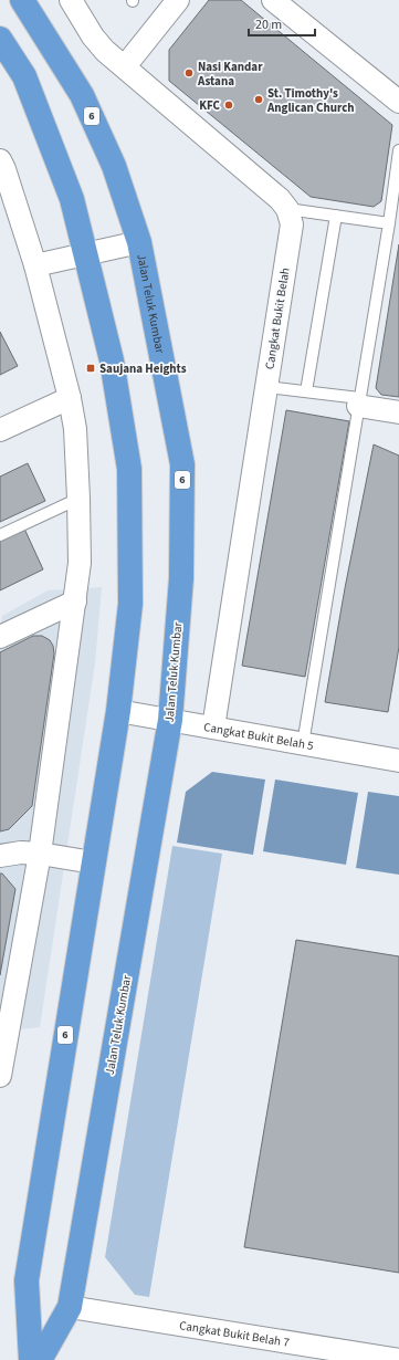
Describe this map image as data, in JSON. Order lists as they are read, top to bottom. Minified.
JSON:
{"streets":{"highway":["6","Jalan Teluk Kumbar"],"street":["Cangkat Bukit Belah","Cangkat Bukit Belah 5","Cangkat Bukit Belah 7"]},"crossings":[["6","Cangkat Bukit Belah 5"],["Jalan Teluk Kumbar","Cangkat Bukit Belah 5"],["Jalan Teluk Kumbar","Cangkat Bukit Belah 7"],["Cangkat Bukit Belah","Cangkat Bukit Belah 5"]],"places":{"other":["Nasi Kandar Astana","St. Timothy's Anglican Church","KFC"],"transit":["Saujana Heights"]},"scale_bar":"20 m"}
